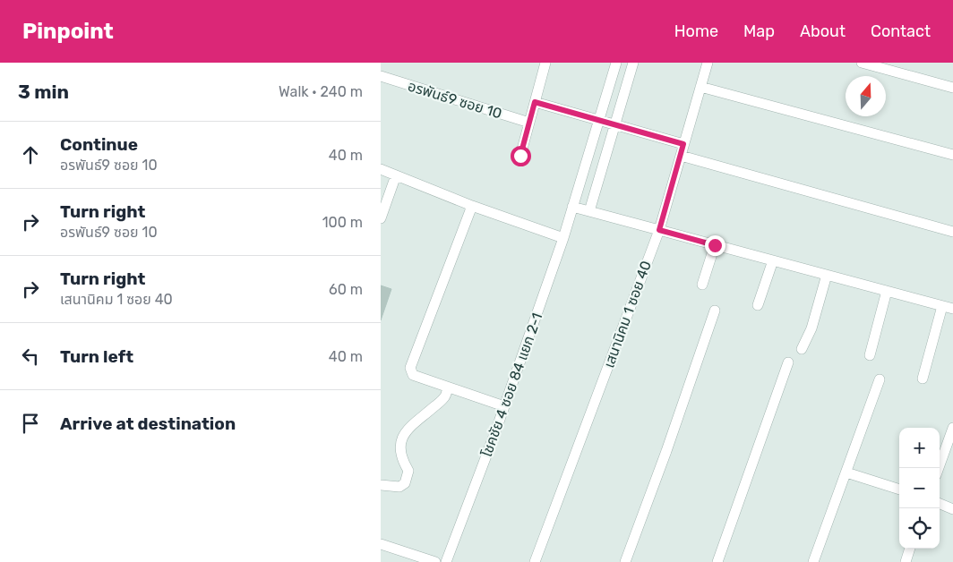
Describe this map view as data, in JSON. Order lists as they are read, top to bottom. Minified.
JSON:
{"streets":{"street":["อรพันธ์9 ซอย 10","เสนานิคม 1 ซอย 40","โชคชัย 4 ซอย 84 แยก 2-1"]},"north":"top","page":{"header":"Pinpoint","nav":["Home","Map","About","Contact"],"heading":["3 min","Walk · 240 m"],"list":[["Continue","อรพันธ์9 ซอย 10","40 m"],["Turn right","อรพันธ์9 ซอย 10","100 m"],["Turn right","เสนานิคม 1 ซอย 40","60 m"],["Turn left","40 m"],"Arrive at destination"],"map_buttons":["+","−"]}}
